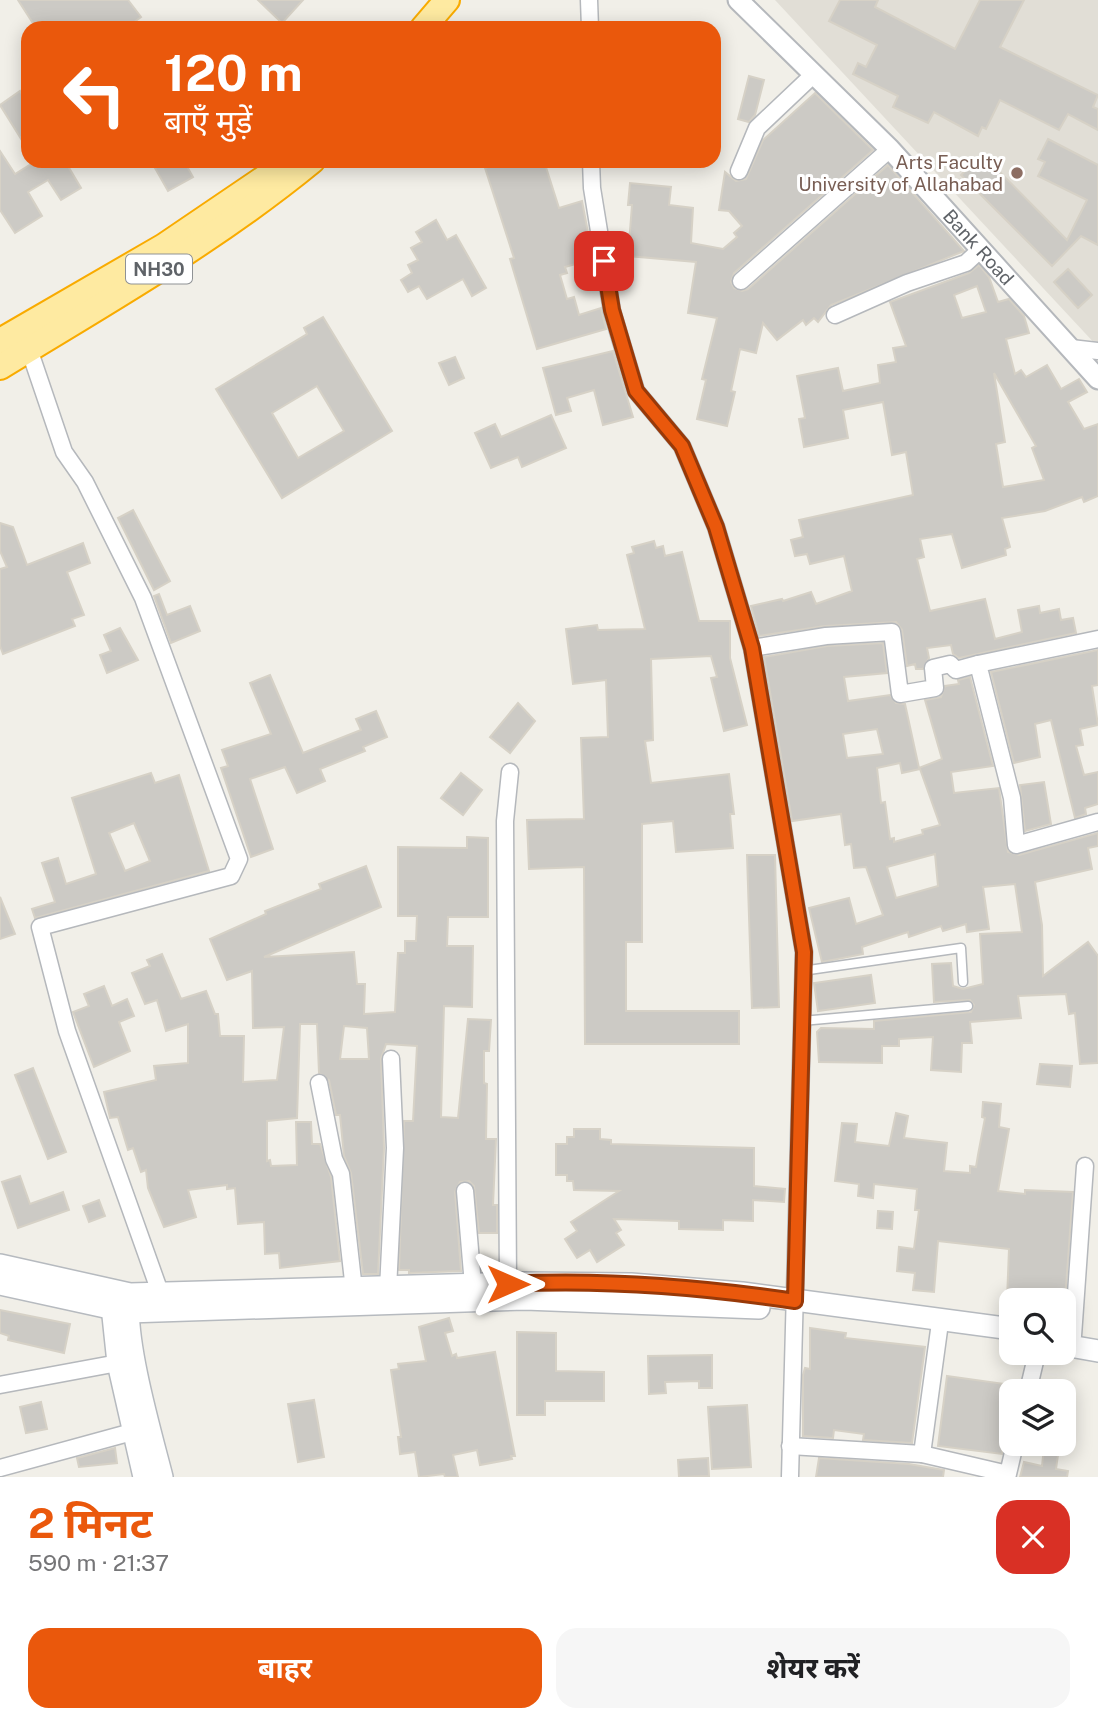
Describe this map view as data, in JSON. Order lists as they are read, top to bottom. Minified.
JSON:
{"streets":{"highway":["NH30"],"street":["Bank Road"]},"places":["Arts Faculty University of Allahabad"],"page":{"turn":["120 m","बाएँ मुड़ें"],"heading":["2 मिनट","590 m · 21:37"],"buttons":["बाहर","शेयर करें"]}}
